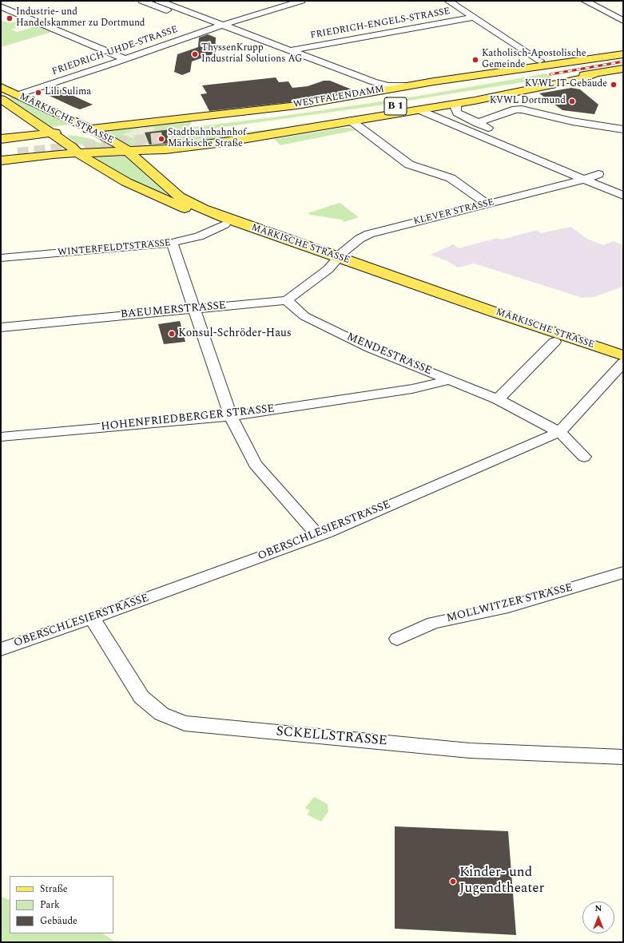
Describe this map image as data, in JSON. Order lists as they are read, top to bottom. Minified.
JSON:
{"streets":{"main road":["WESTFALENDAMM","B 1","MÄRKISCHE STRASSE"],"street":["FRIEDRICH-ENGELS-STRASSE","FRIEDRICH-UHDE-STRASSE","KLEVER STRASSE","WINTERFELDTSTRASSE","BAEUMERSTRASSE","MENDESTRASSE","HOHENFRIEDBERGER STRASSE","OBERSCHLESIERSTRASSE","MOLLWITZER STRASSE","SCKELLSTRASSE"]},"crossings":[["FRIEDRICH-UHDE-STRASSE","MÄRKISCHE STRASSE"],["WESTFALENDAMM","MÄRKISCHE STRASSE"],["MÄRKISCHE STRASSE","KLEVER STRASSE"],["MÄRKISCHE STRASSE","WINTERFELDTSTRASSE"],["MÄRKISCHE STRASSE","MENDESTRASSE"],["MÄRKISCHE STRASSE","OBERSCHLESIERSTRASSE"],["BAEUMERSTRASSE","MENDESTRASSE"],["MENDESTRASSE","HOHENFRIEDBERGER STRASSE"],["MENDESTRASSE","OBERSCHLESIERSTRASSE"],["OBERSCHLESIERSTRASSE","SCKELLSTRASSE"]],"places":["Industrie- und Handelskammer zu Dortmund","ThyssenKrupp Industrial Solutions AG","Katholisch-Apostolische Gemeinde","KVWL IT-Gebäude","Lili Sulima","KVWL Dortmund","Stadtbahnbahnhof Märkische Straße","Konsul-Schröder-Haus","Kinder- und Jugendtheater"],"legend":["Straße","Park","Gebäude"],"north":"top"}
